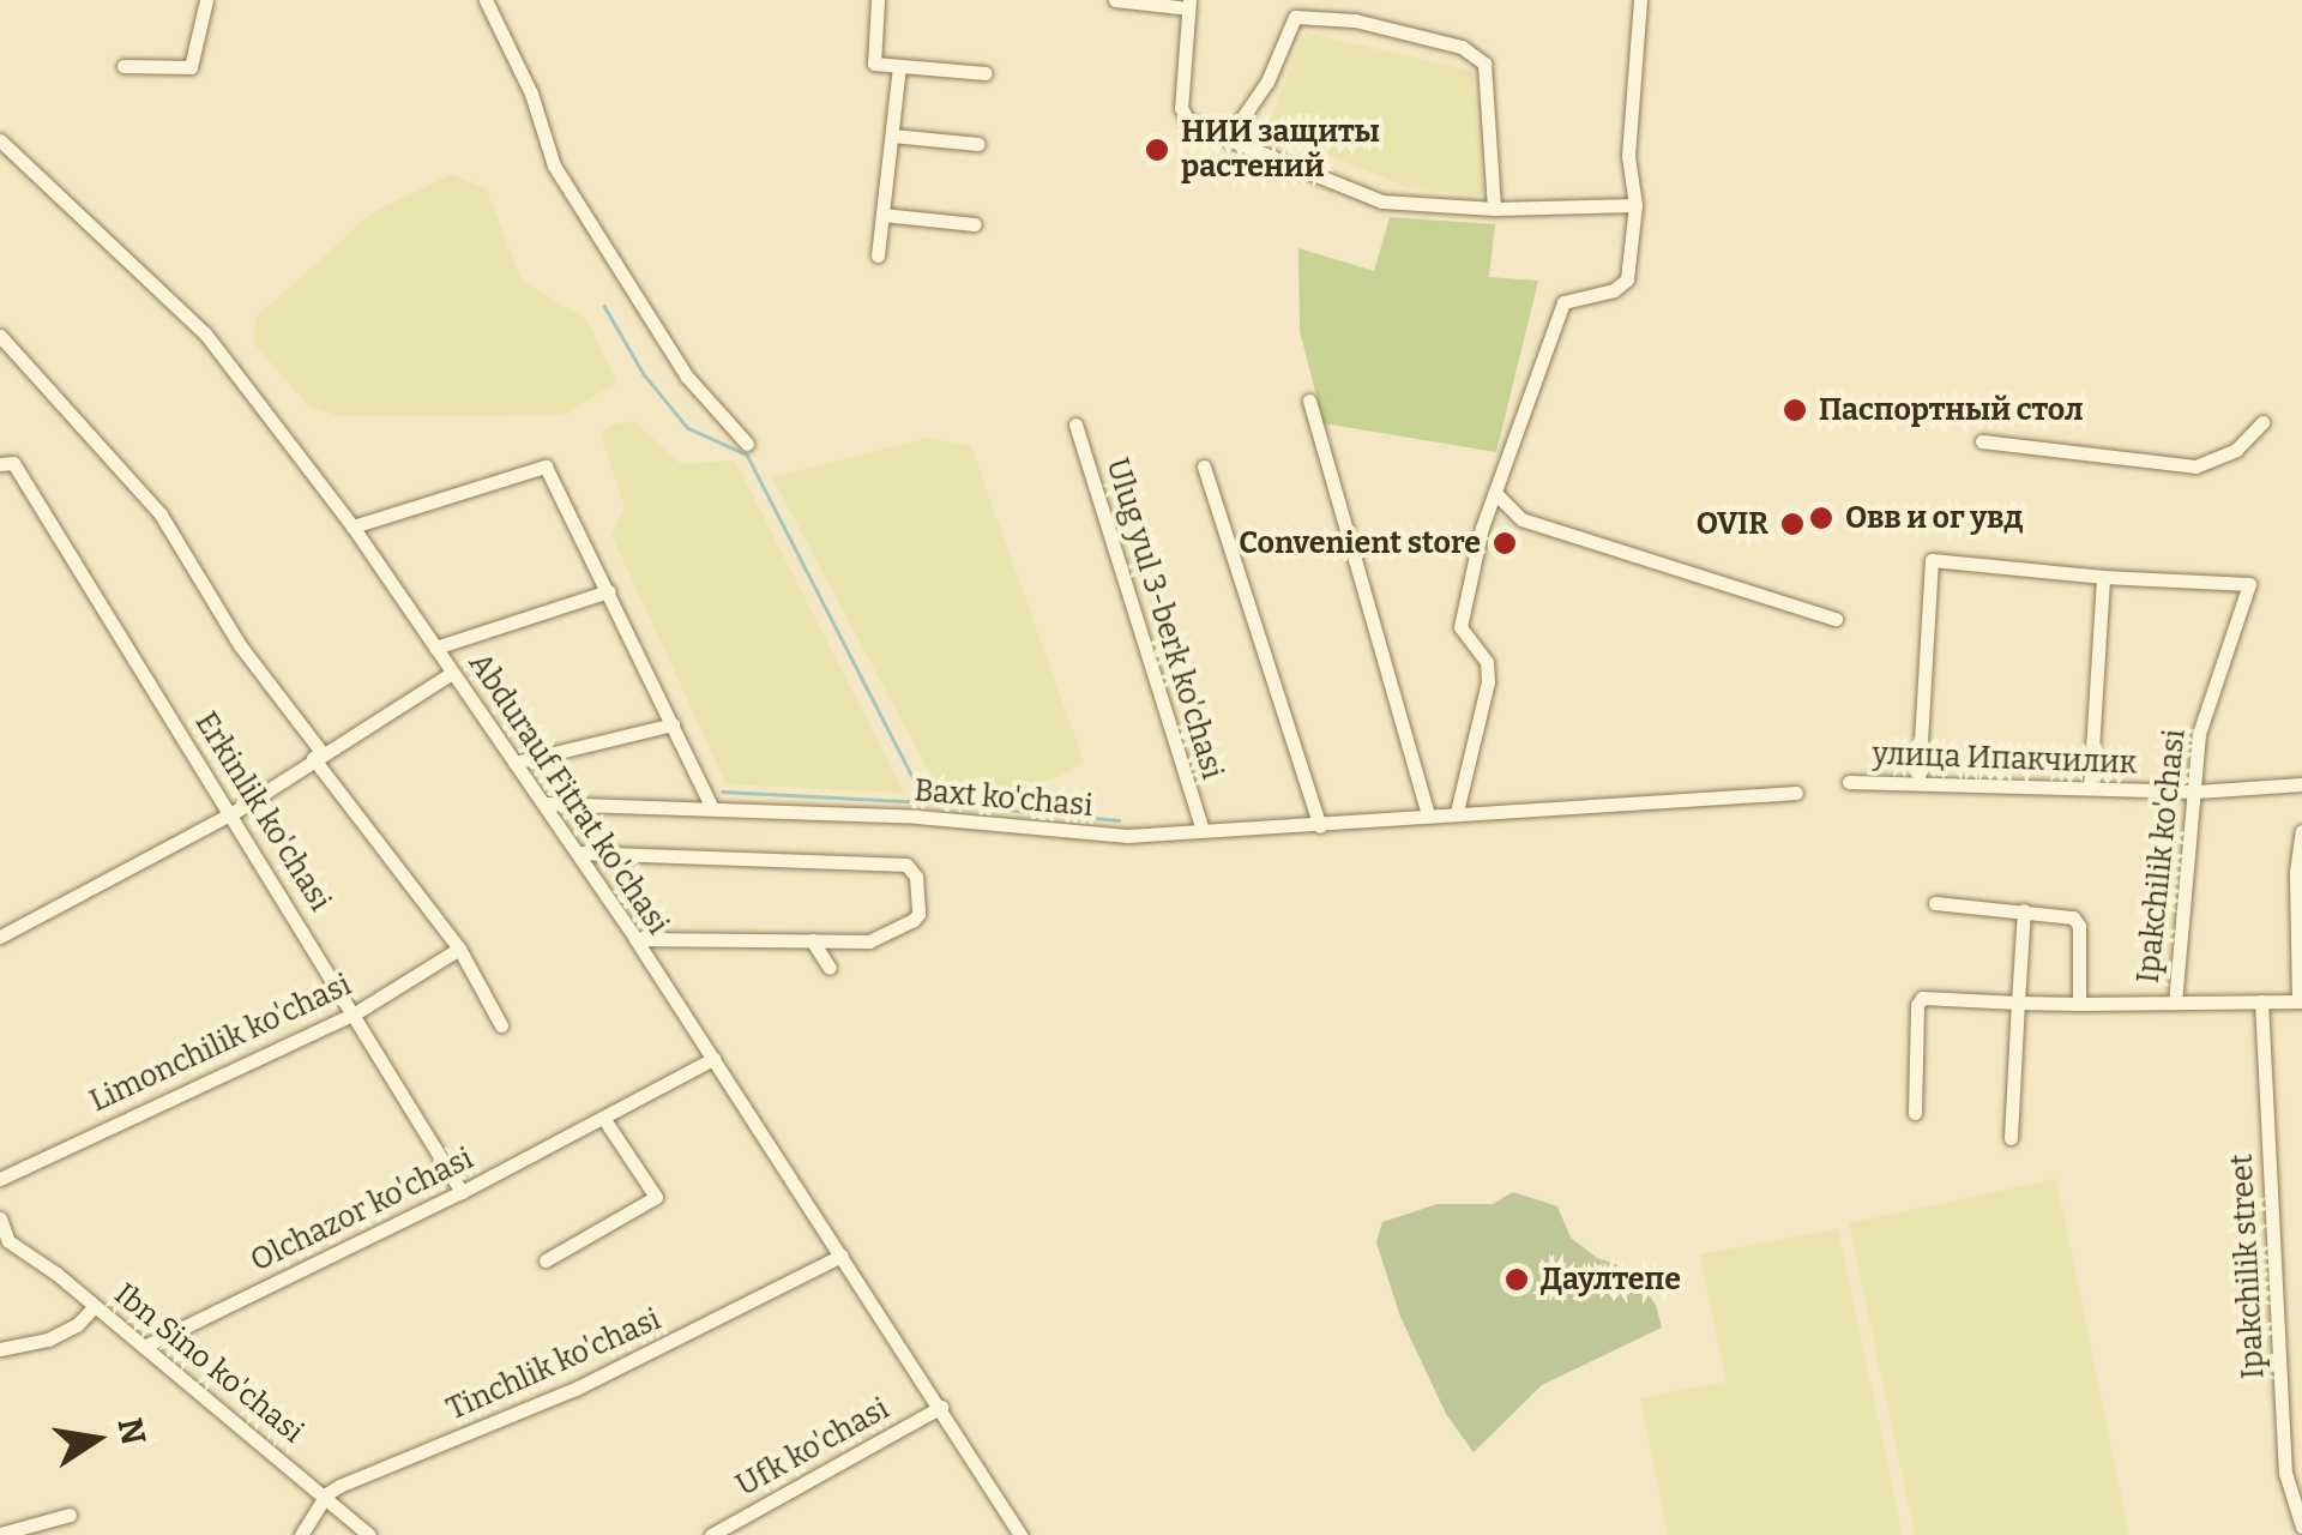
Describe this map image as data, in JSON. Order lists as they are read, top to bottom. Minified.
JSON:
{"streets":{"street":["Ulug yul 3-berk ko'chasi","улица Ипакчилик","Abdurauf Fitrat ko'chasi","Baxt ko'chasi","Erkinlik ko'chasi","Ipakchilik ko'chasi","Limonchilik ko'chasi","Olchazor ko'chasi","Ipakchilik street","Ibn Sino ko'chasi","Tinchlik ko'chasi","Ufk ko'chasi"]},"crossings":[["Ulug yul 3-berk ko'chasi","Baxt ko'chasi"],["улица Ипакчилик","Ipakchilik ko'chasi"],["Abdurauf Fitrat ko'chasi","Baxt ko'chasi"],["Abdurauf Fitrat ko'chasi","Olchazor ko'chasi"],["Abdurauf Fitrat ko'chasi","Tinchlik ko'chasi"],["Abdurauf Fitrat ko'chasi","Ufk ko'chasi"],["Erkinlik ko'chasi","Limonchilik ko'chasi"],["Erkinlik ko'chasi","Olchazor ko'chasi"],["Ipakchilik ko'chasi","Ipakchilik street"],["Olchazor ko'chasi","Ibn Sino ko'chasi"],["Ibn Sino ko'chasi","Tinchlik ko'chasi"]],"places":["НИИ защиты растений","Паспортный стол","Овв и ог увд","OVIR","Convenient store","Даултепе"],"north":"right"}
